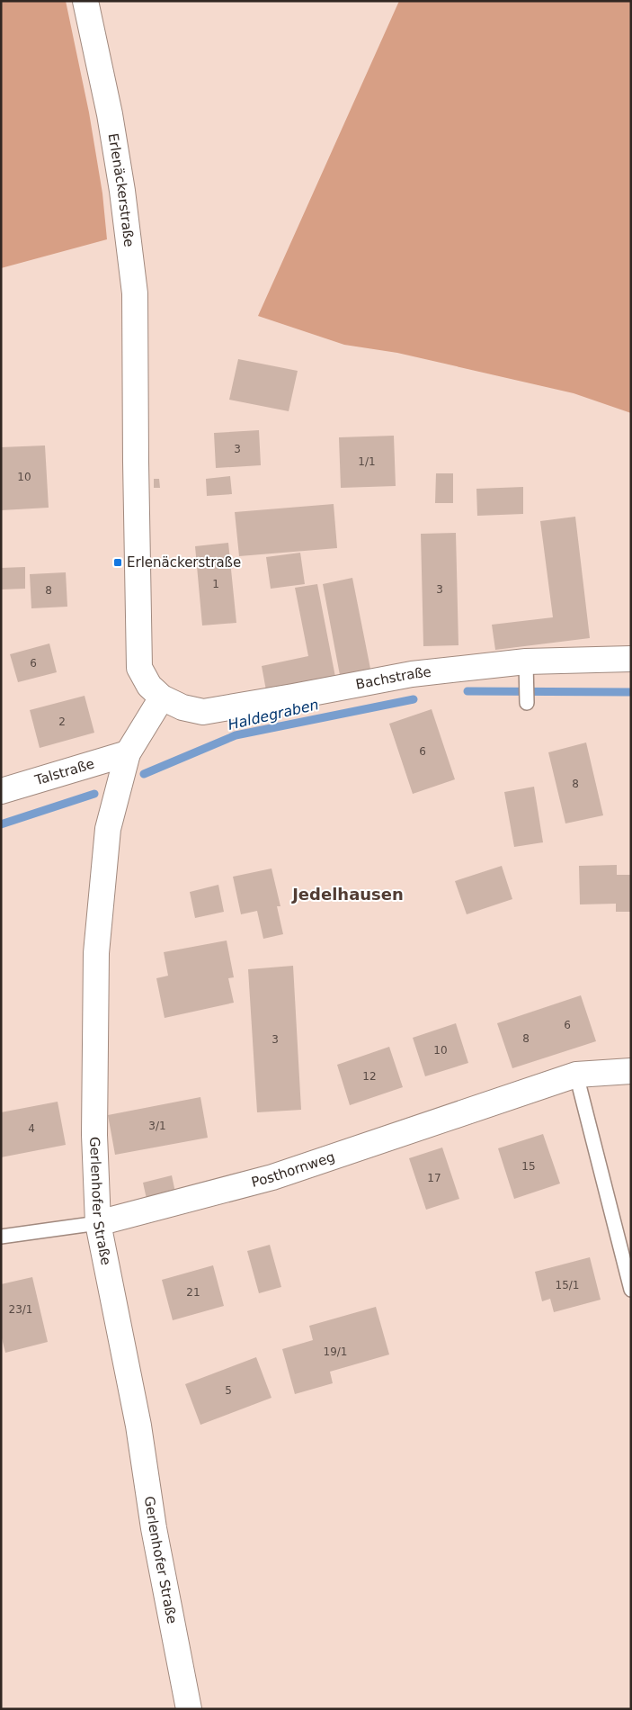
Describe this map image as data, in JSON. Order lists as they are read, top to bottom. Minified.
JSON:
{"streets":{"street":["Erlenäckerstraße","Bachstraße","Talstraße","Posthornweg","Gerlenhofer Straße"]},"crossings":[["Erlenäckerstraße","Bachstraße"],["Erlenäckerstraße","Gerlenhofer Straße"],["Bachstraße","Gerlenhofer Straße"],["Talstraße","Gerlenhofer Straße"],["Posthornweg","Gerlenhofer Straße"]],"districts":["Jedelhausen"],"water":["Haldegraben"],"places":{"transit":["Erlenäckerstraße"]},"house_numbers":["3","1/1","10","1","3","8","6","2","6","8","6","8","3","10","12","3/1","4","15","17","15/1","21","23/1","19/1","5"]}
